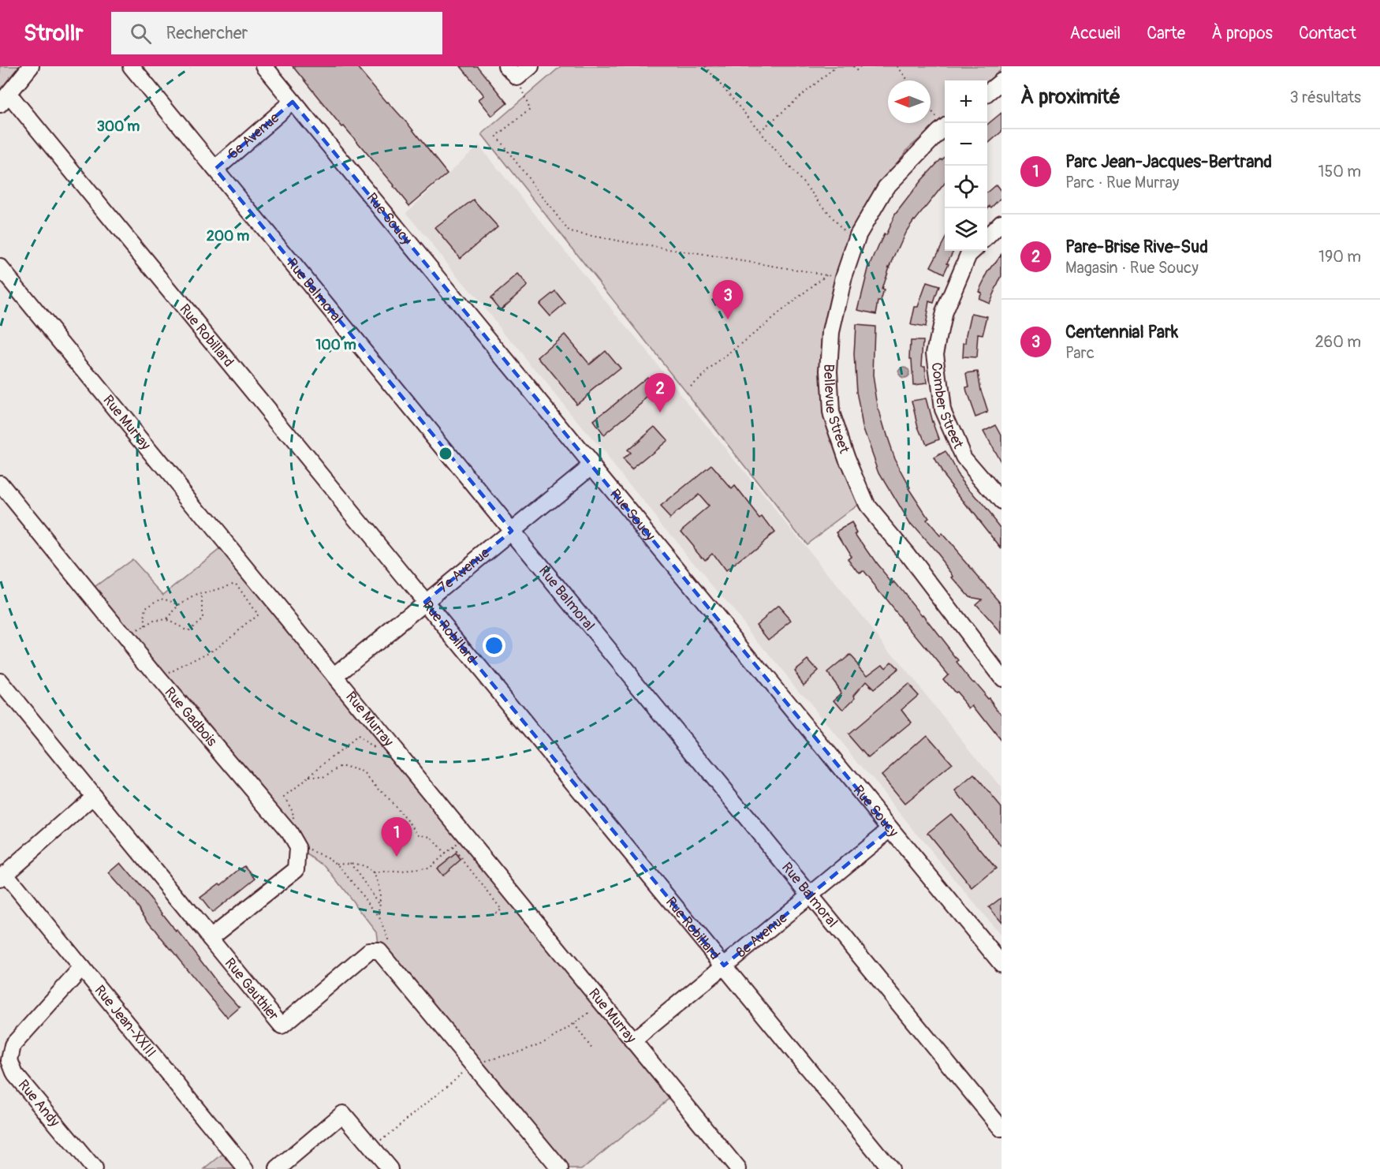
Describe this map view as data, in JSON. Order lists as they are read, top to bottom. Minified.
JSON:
{"streets":{"street":["6e Avenue","Rue Soucy","Rue Balmoral","Rue Robillard","Comber Street","Bellevue Street","Rue Murray","7e Avenue","Rue Gadbois","8e Avenue","Rue Gauthier","Rue Jean-XXIII","Rue Andy"]},"crossings":[["6e Avenue","Rue Soucy"],["6e Avenue","Rue Balmoral"],["Rue Soucy","7e Avenue"],["Rue Soucy","8e Avenue"],["Rue Balmoral","7e Avenue"],["Rue Balmoral","8e Avenue"],["Rue Robillard","7e Avenue"],["Rue Robillard","8e Avenue"],["Rue Murray","7e Avenue"],["Rue Murray","8e Avenue"],["Rue Jean-XXIII","Rue Andy"]],"north":"left","page":{"header":"Strollr","search":"Rechercher","nav":["Accueil","Carte","À propos","Contact"],"heading":["À proximité","3 résultats"],"map_buttons":["+","−"],"list":[{"mark":"1","name":"Parc Jean-Jacques-Bertrand","note":"Parc · Rue Murray","value":"150 m"},{"mark":"2","name":"Pare-Brise Rive-Sud","note":"Magasin · Rue Soucy","value":"190 m"},{"mark":"3","name":"Centennial Park","note":"Parc","value":"260 m"}],"pins":["3","2","1"]},"rings":["300 m","200 m","100 m"]}
